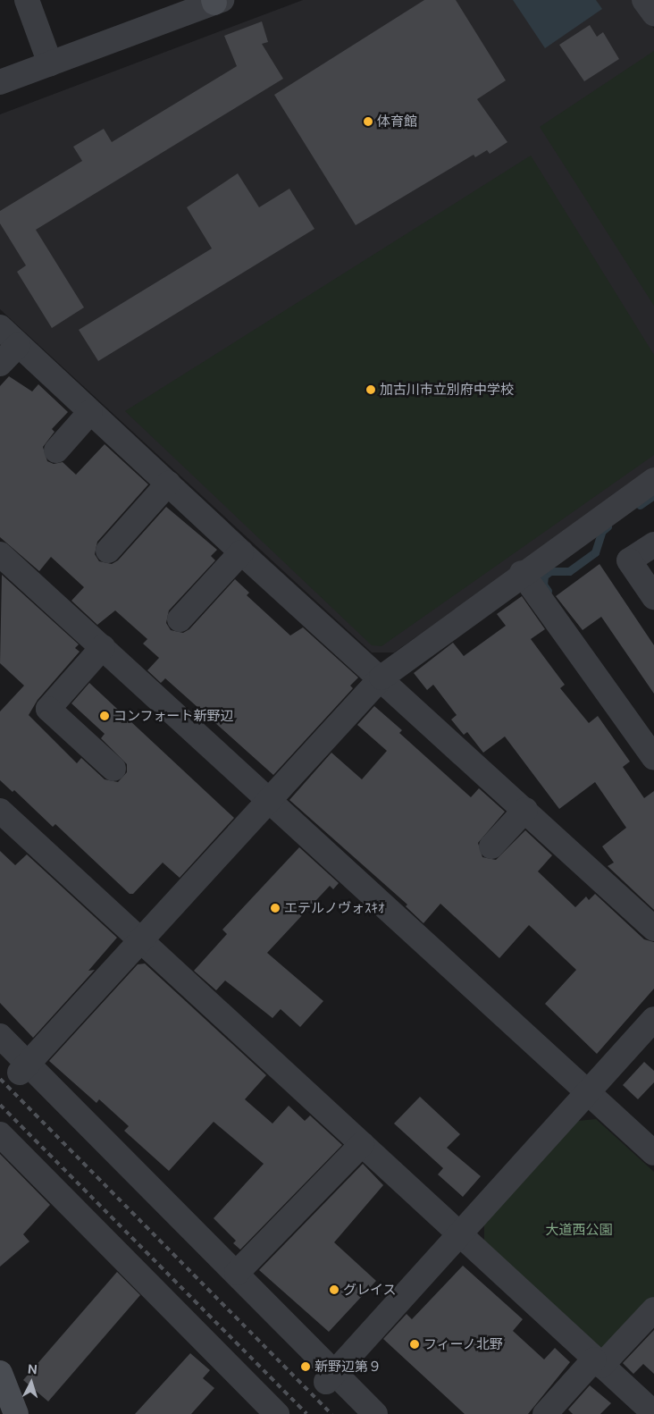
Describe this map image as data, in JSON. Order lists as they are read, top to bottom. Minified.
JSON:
{"parks":["大道西公園"],"places":["体育館","加古川市立別府中学校","コンフォート新野辺","エテルノヴォｽｷｵ","グレイス","フィーノ北野","新野辺第９"],"north":"top"}
